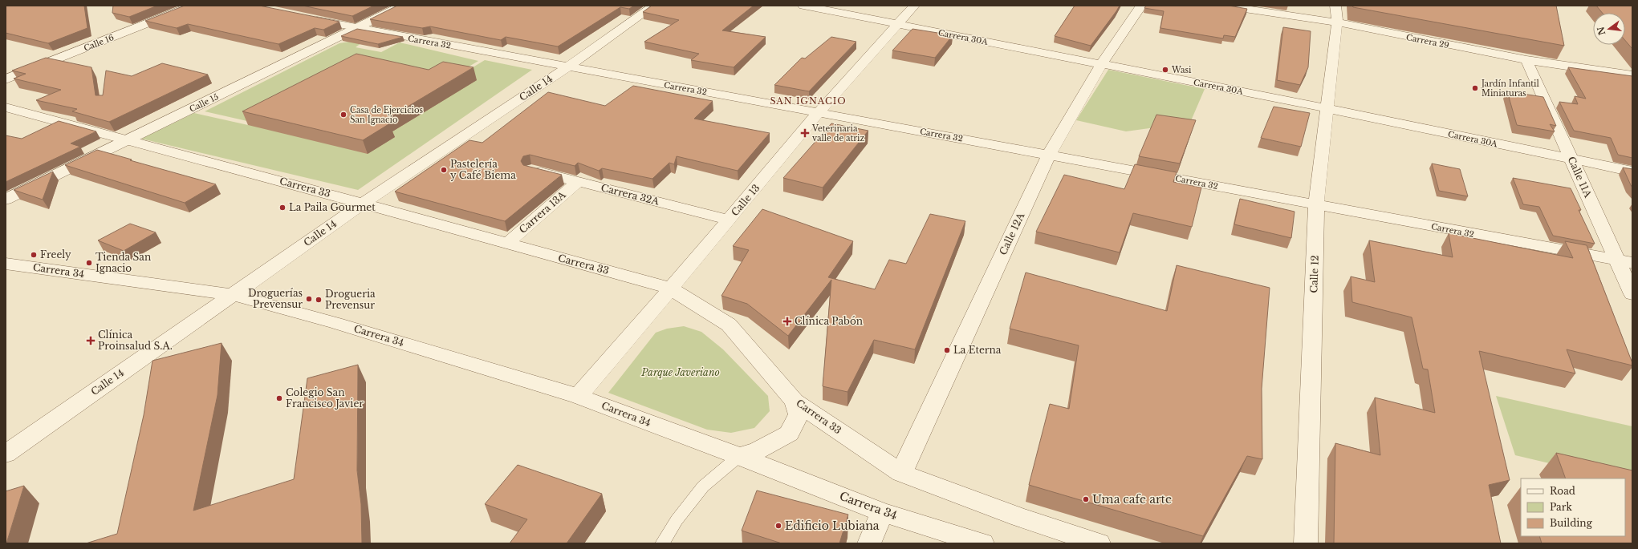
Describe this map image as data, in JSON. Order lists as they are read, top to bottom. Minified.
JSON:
{"streets":{"street":["Carrera 30A","Carrera 29","Carrera 32","Calle 16","Calle 14","Calle 15","Calle 11A","Carrera 33","Carrera 32A","Calle 13","Carrera 13A","Calle 12A","Carrera 34","Calle 12"]},"crossings":[["Carrera 30A","Calle 11A"],["Carrera 30A","Calle 13"],["Carrera 30A","Calle 12A"],["Carrera 30A","Calle 12"],["Carrera 29","Calle 11A"],["Carrera 29","Calle 12"],["Carrera 32","Calle 14"],["Carrera 32","Calle 15"],["Carrera 32","Calle 11A"],["Carrera 32","Calle 13"],["Carrera 32","Calle 12A"],["Carrera 32","Calle 12"],["Calle 14","Carrera 33"],["Calle 14","Carrera 34"],["Calle 15","Carrera 33"],["Carrera 33","Calle 13"],["Carrera 33","Carrera 13A"],["Carrera 33","Calle 12A"],["Carrera 32A","Calle 13"],["Carrera 32A","Carrera 13A"],["Calle 13","Carrera 34"]],"districts":["SAN IGNACIO"],"parks":["Parque Javeriano"],"places":{"other":["Wasi","Jardín Infantil Miniaturas","Casa de Ejercicios San Ignacio","Pastelería y Café Biema","La Paila Gourmet","Freely","Tienda San Ignacio","Droguerías Prevensur","Drogueria Prevensur","La Eterna","Colegio San Francisco Javier","Uma cafe arte","Edificio Lubiana"],"health":["Veterinaria valle de atriz","Clínica Pabón","Clínica Proinsalud S.A."]},"legend":["Road","Park","Building"],"north":"left"}
